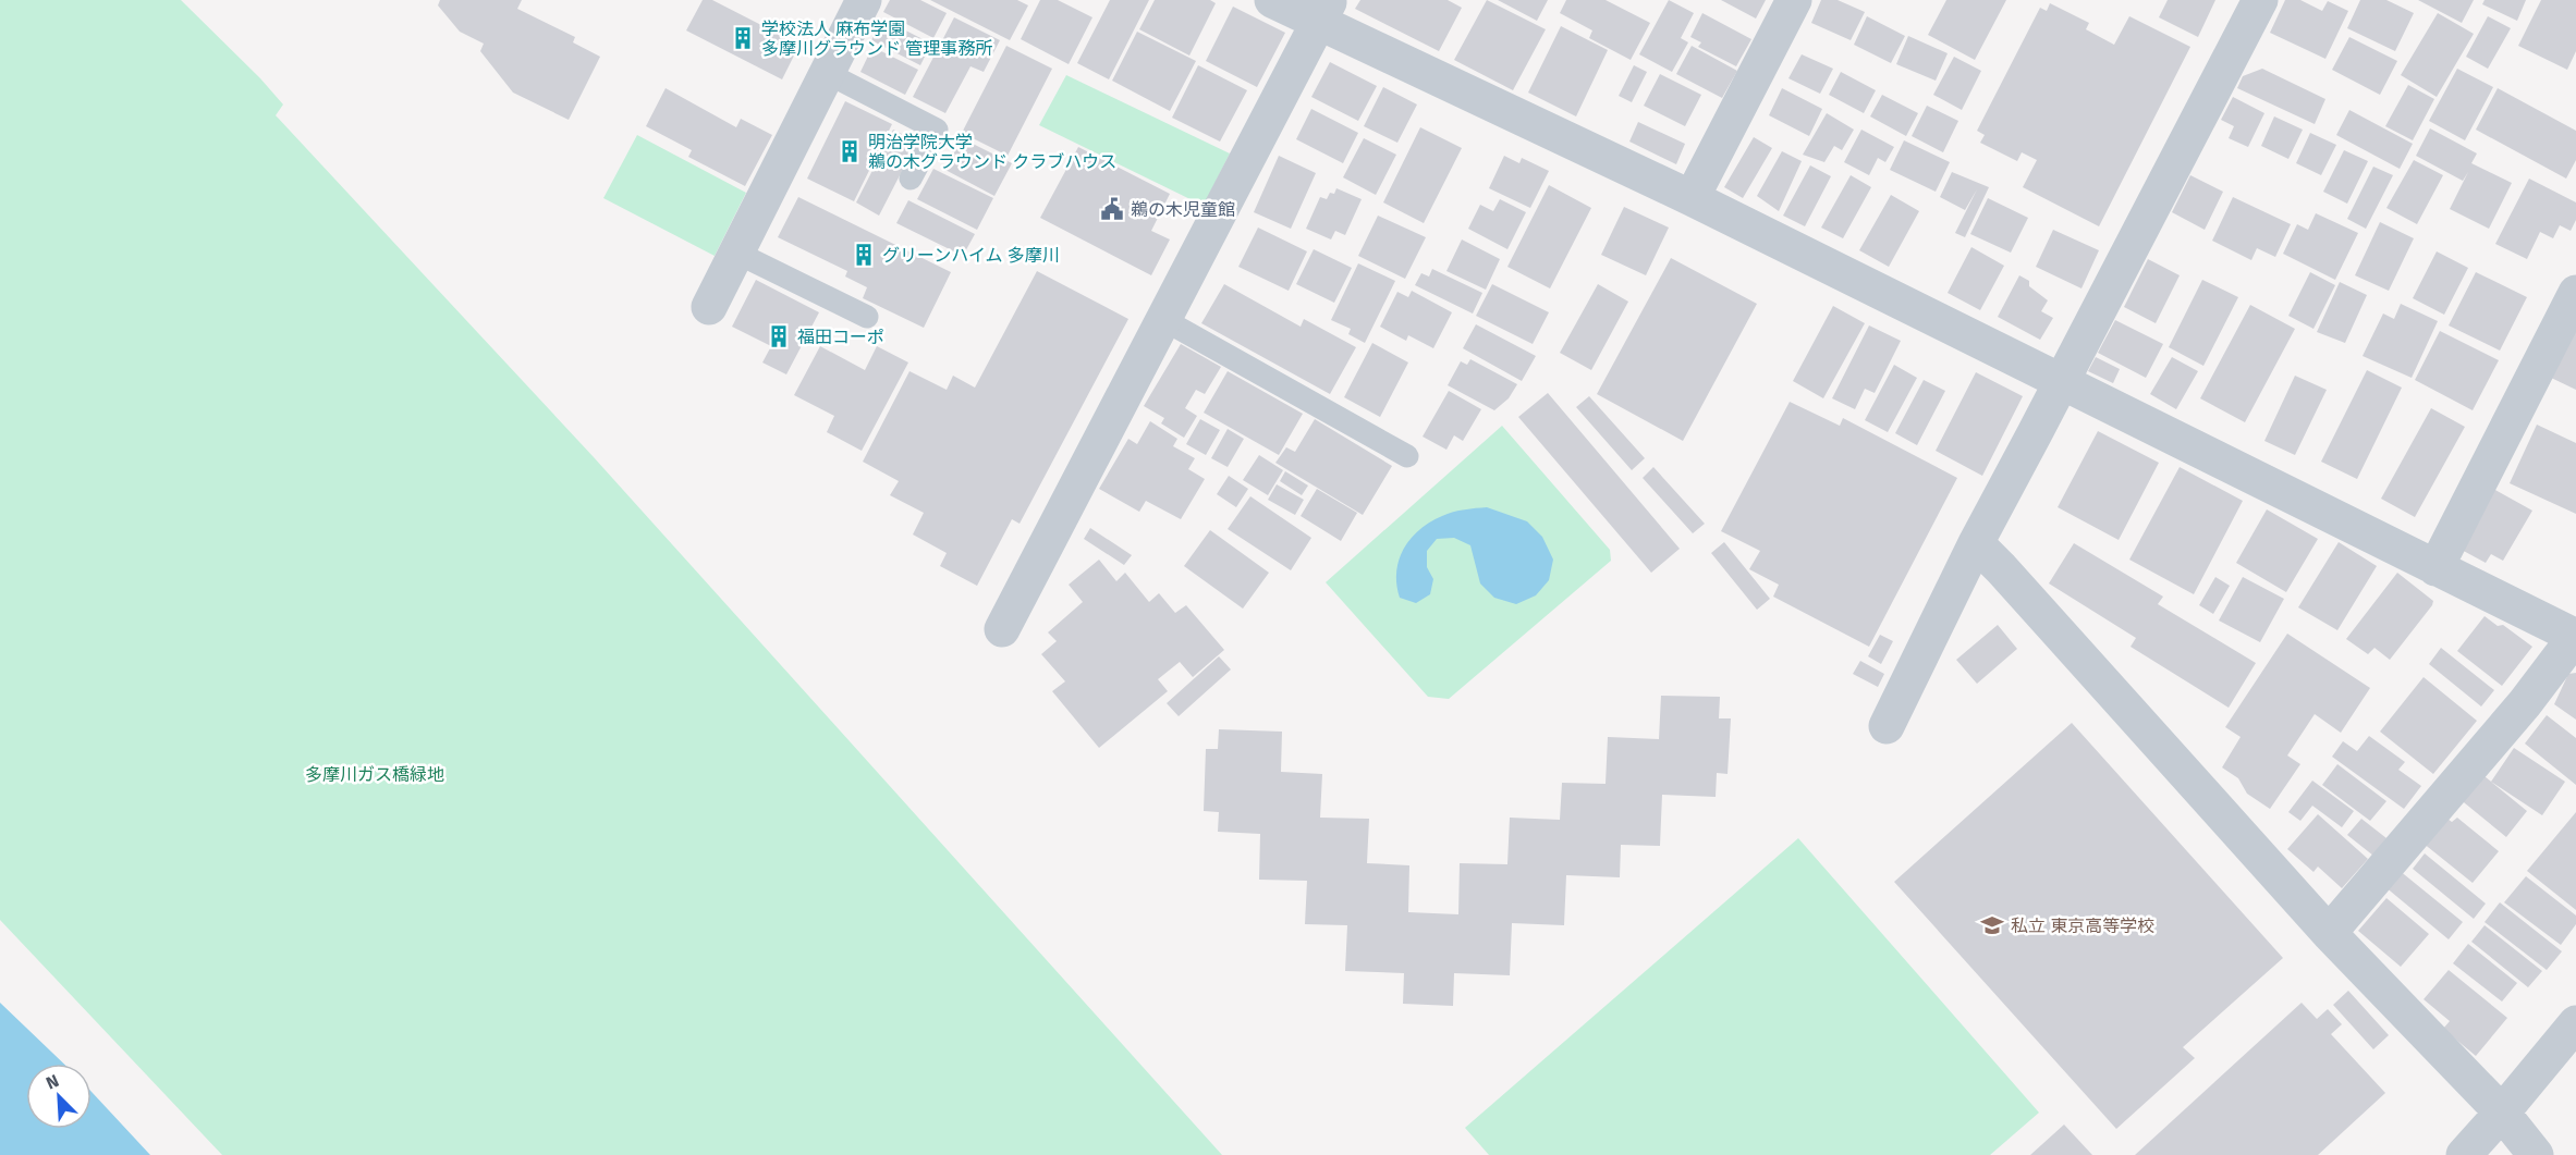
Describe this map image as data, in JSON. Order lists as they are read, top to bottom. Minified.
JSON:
{"parks":["多摩川ガス橋緑地"],"places":{"building":["学校法人 麻布学園 多摩川グラウンド 管理事務所","明治学院大学 鵜の木グラウンド クラブハウス","グリーンハイム 多摩川","福田コーポ"],"public building":["鵜の木児童館"],"school or university":["私立 東京高等学校"]},"north":"top left"}
